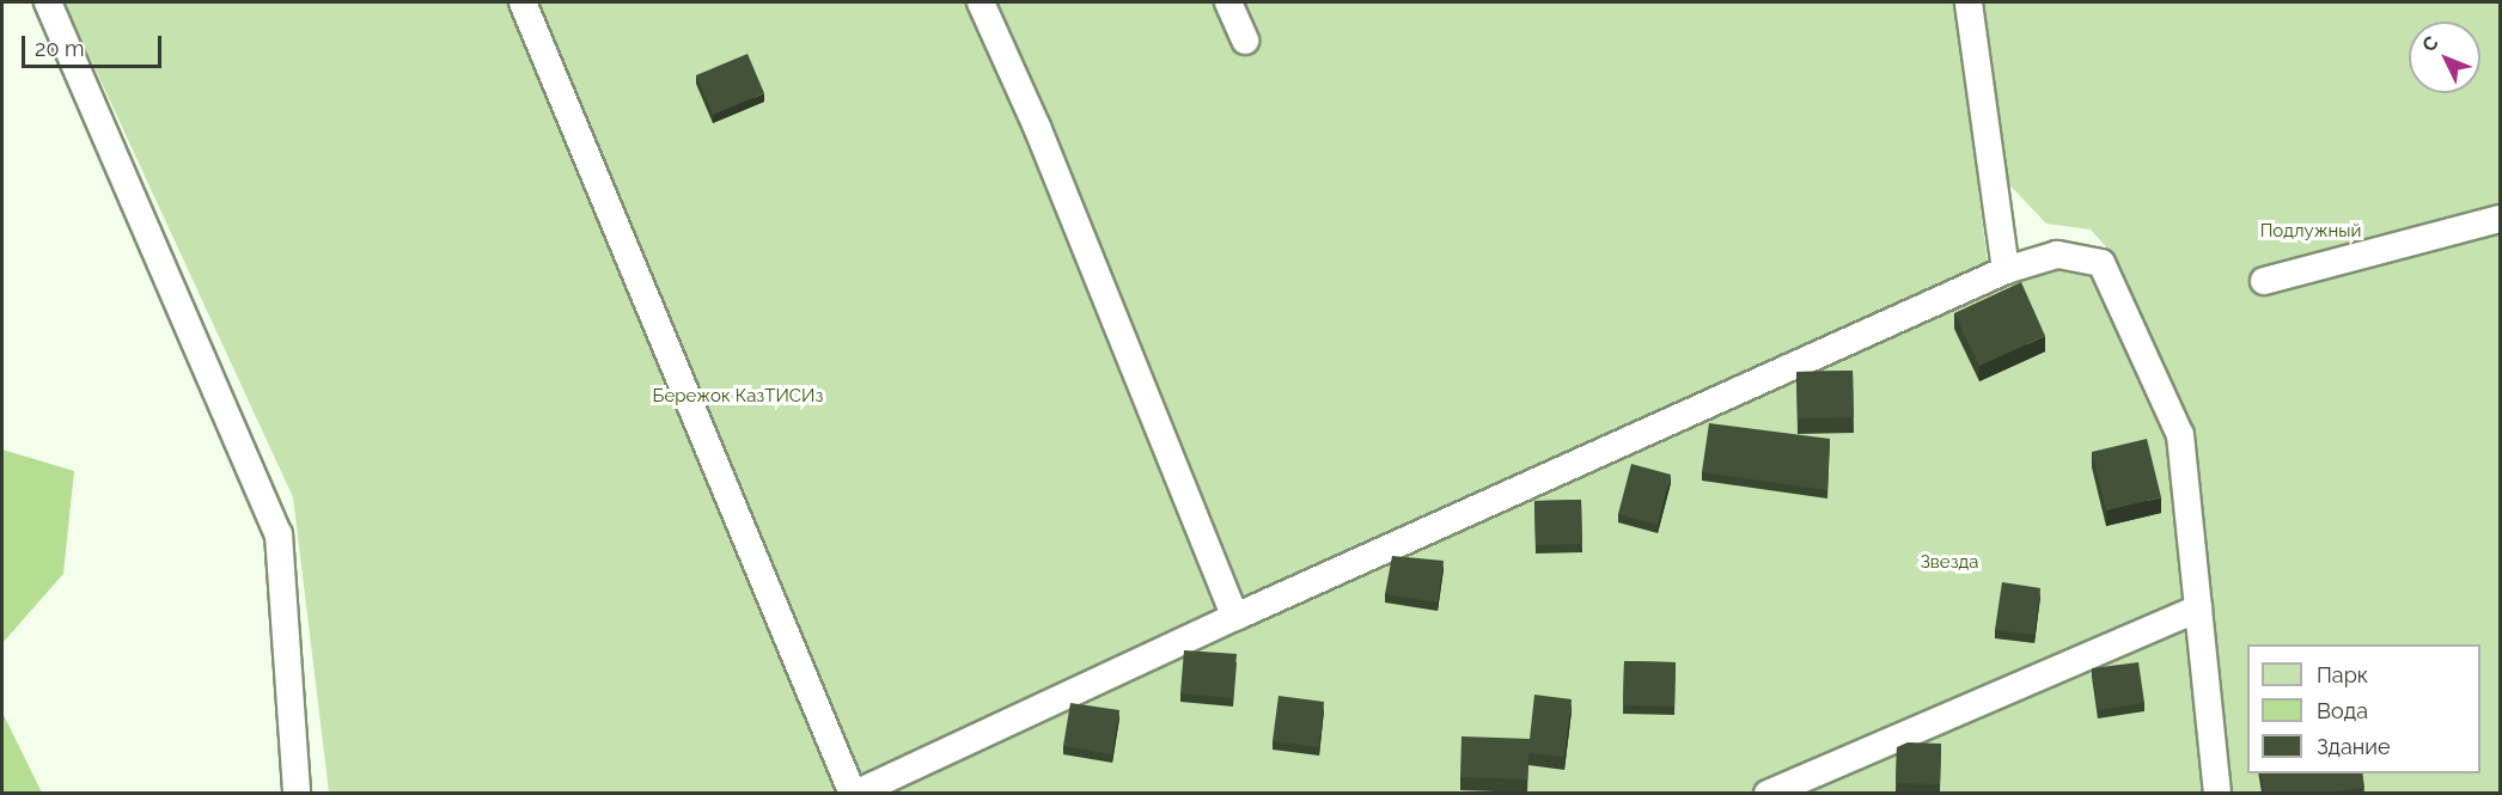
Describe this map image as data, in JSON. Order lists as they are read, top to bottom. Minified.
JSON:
{"parks":["Подлужный","Бережок КазТИСИз","Звезда"],"legend":["Парк","Вода","Здание"],"scale_bar":"20 m","north":"top left"}
